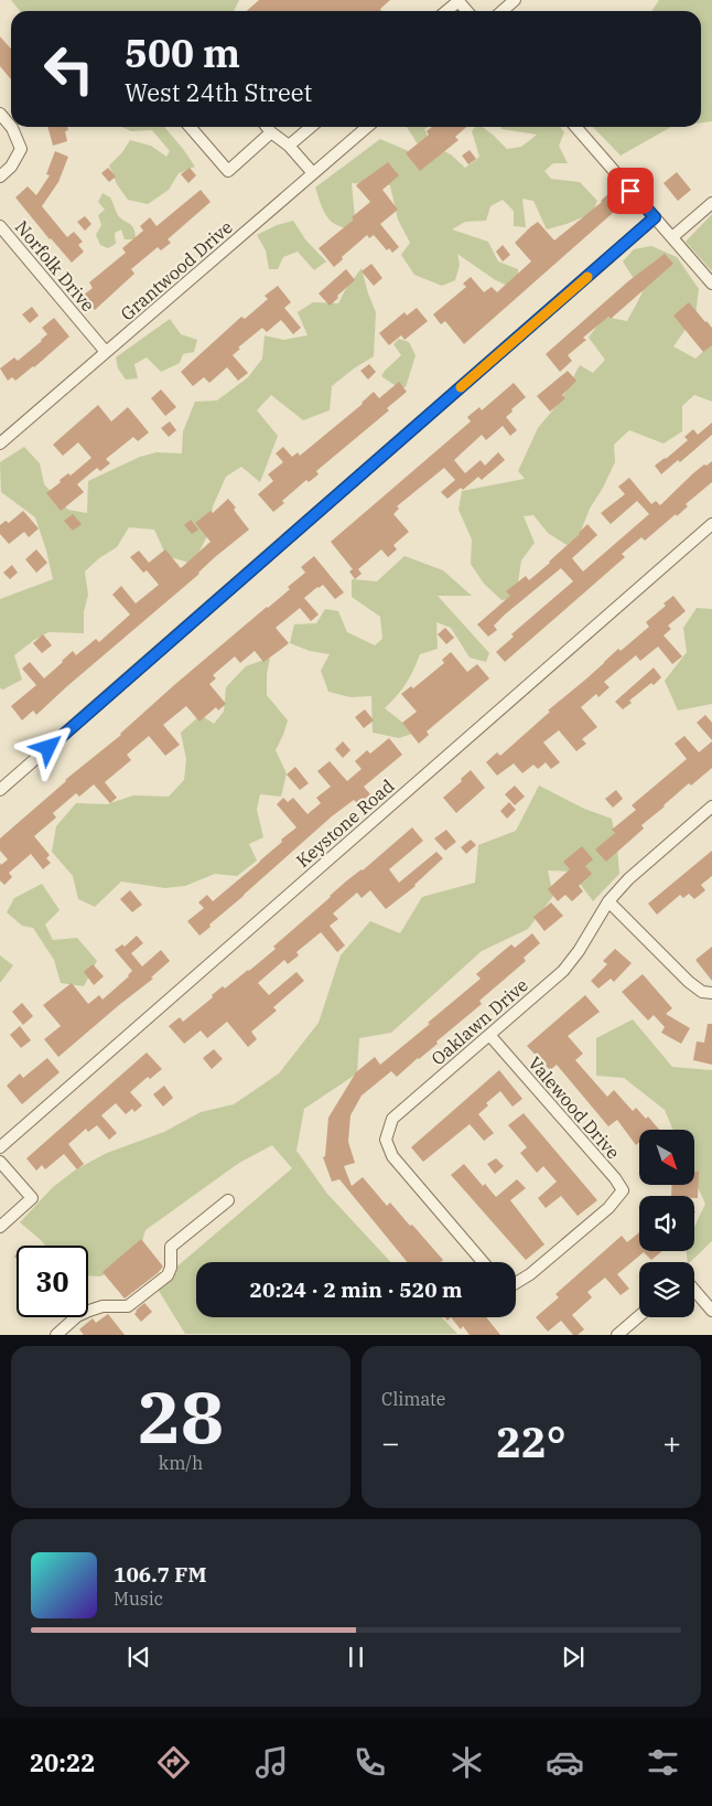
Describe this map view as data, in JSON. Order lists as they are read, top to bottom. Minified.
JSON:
{"streets":{"street":["Norfolk Drive","Grantwood Drive","Keystone Road","Oaklawn Drive","Valewood Drive"]},"crossings":[["Norfolk Drive","Grantwood Drive"],["Oaklawn Drive","Valewood Drive"]],"north":"bottom right","page":{"turn":["500 m","West 24th Street"],"limit":"30","trip":"20:24 · 2 min · 520 m","tile":[["28","km/h"],"Climate"],"heat":["−","22°","+"],"song":["106.7 FM","Music"],"tabs":"20:22"}}
